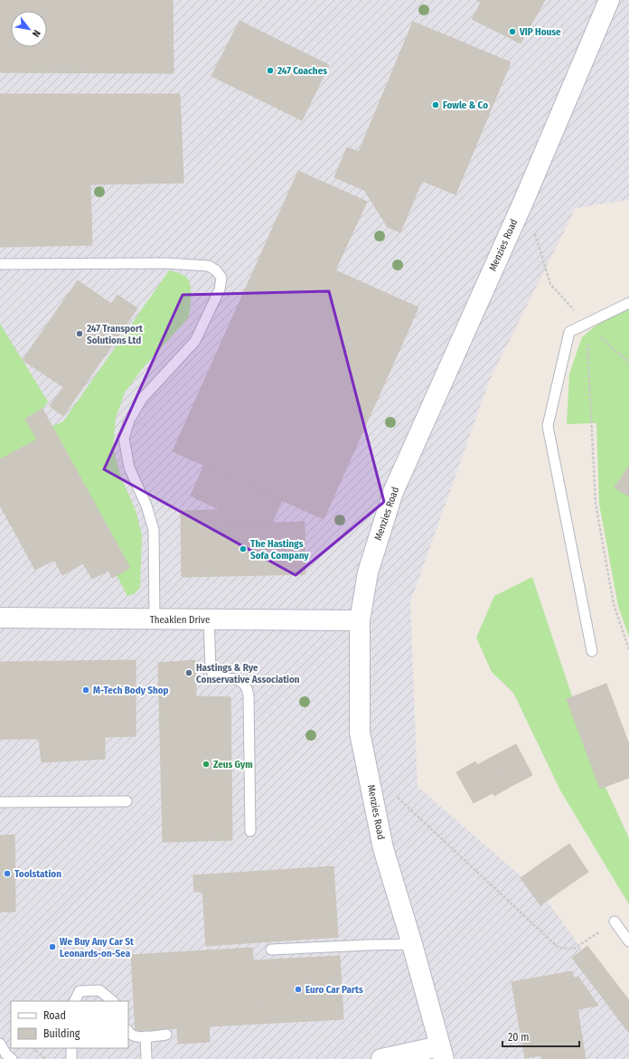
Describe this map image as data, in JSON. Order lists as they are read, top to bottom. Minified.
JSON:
{"streets":{"street":["Menzies Road","Theaklen Drive"]},"crossings":[["Menzies Road","Theaklen Drive"]],"places":["VIP House","247 Coaches","Fowle & Co","247 Transport Solutions Ltd","The Hastings Sofa Company","Hastings & Rye Conservative Association","M-Tech Body Shop","Zeus Gym","Toolstation","We Buy Any Car St Leonards-on-Sea","Euro Car Parts"],"legend":["Road","Building"],"scale_bar":"20 m","north":"bottom right"}
